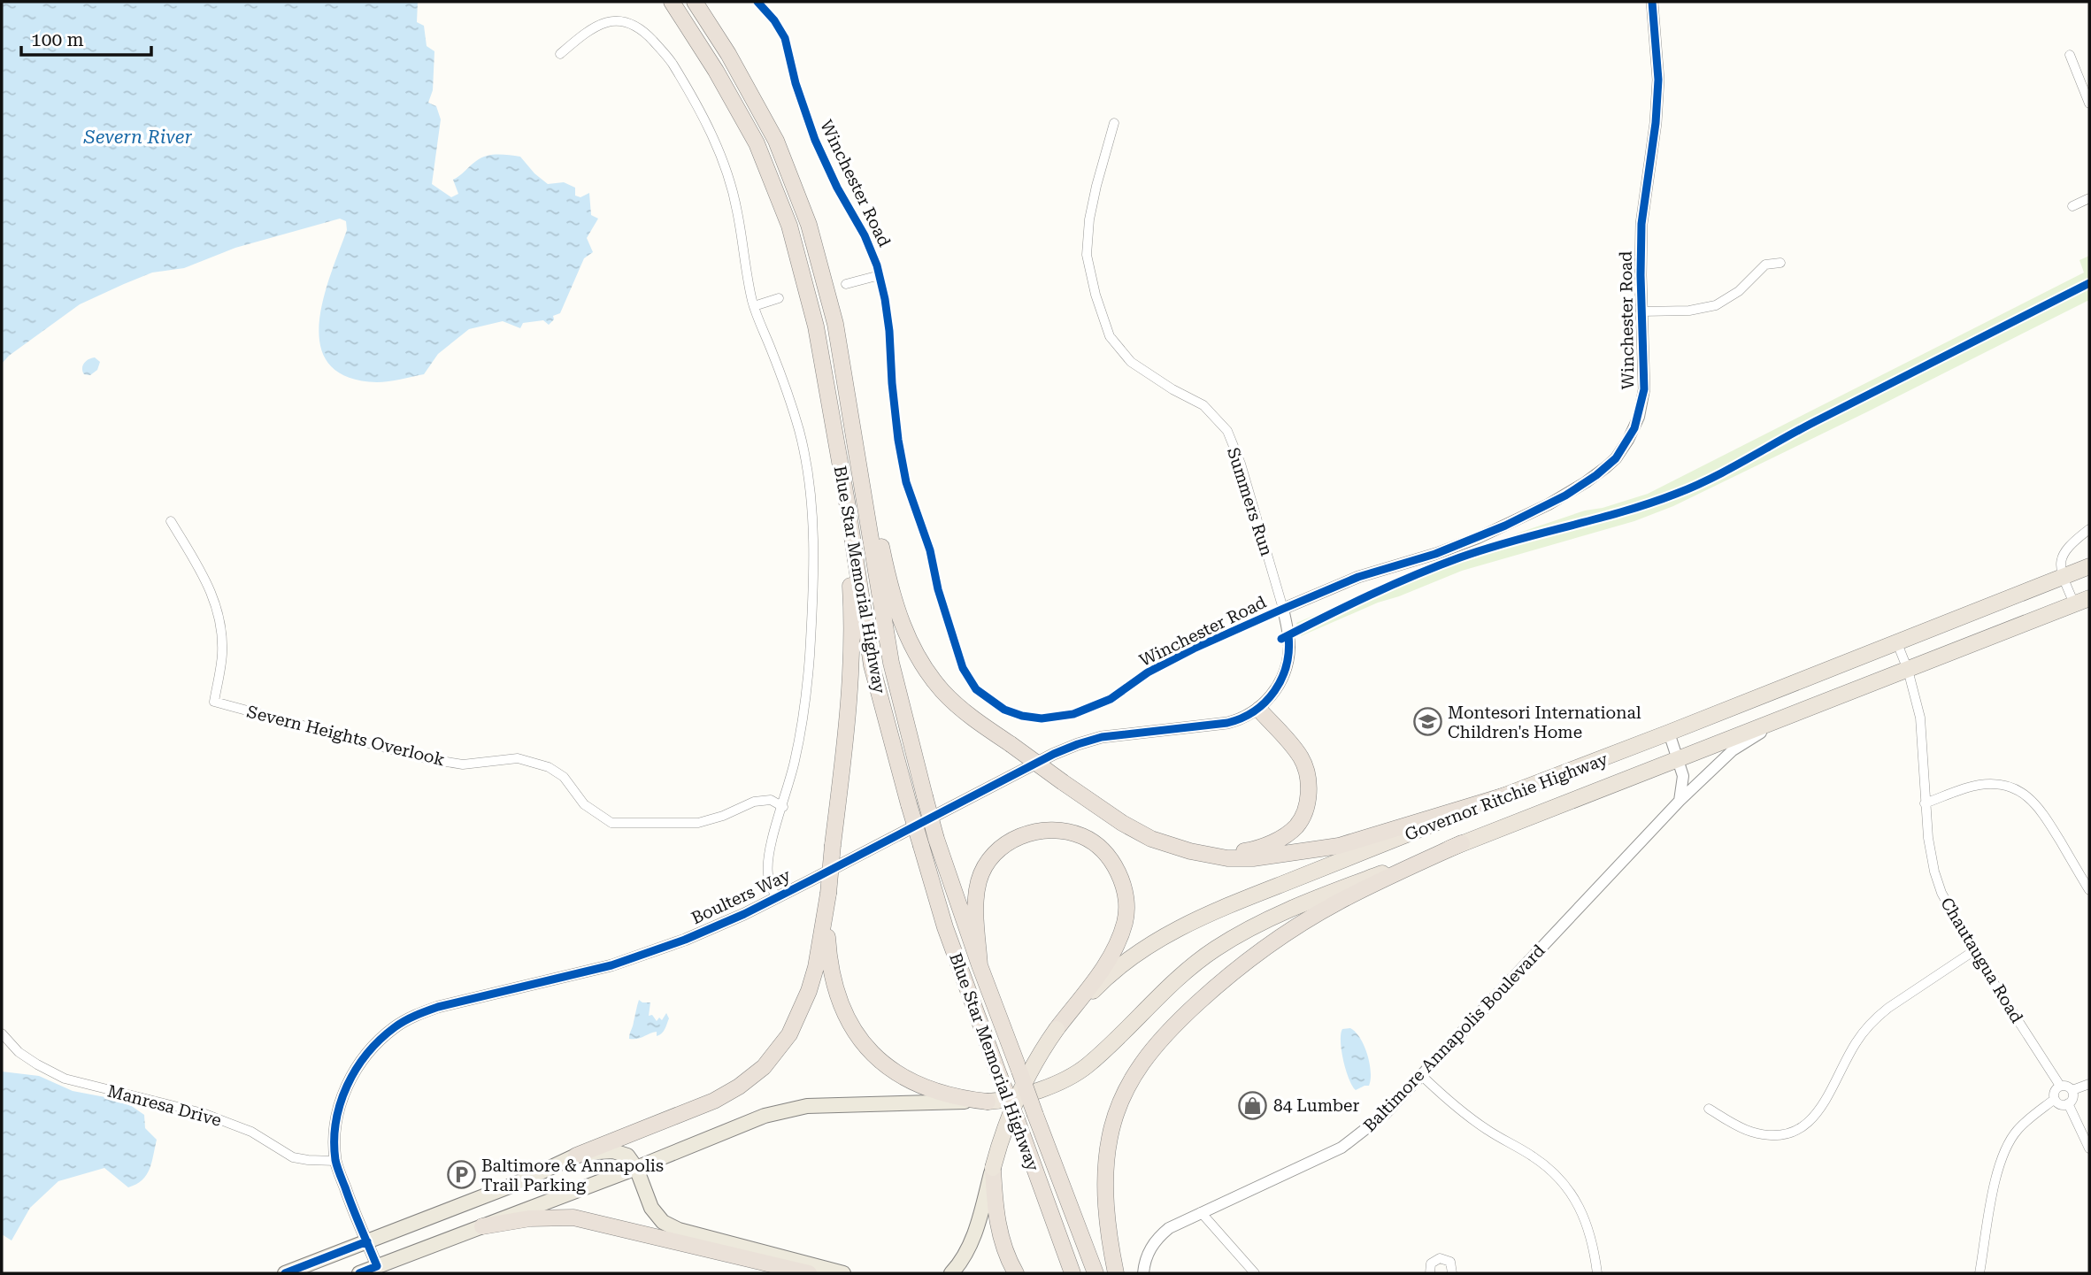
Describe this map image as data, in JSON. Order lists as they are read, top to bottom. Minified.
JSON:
{"streets":{"highway":["Blue Star Memorial Highway","Governor Ritchie Highway"],"street":["Winchester Road","Summers Run","Severn Heights Overlook","Boulters Way","Chautaugua Road","Baltimore Annapolis Boulevard","Manresa Drive"]},"crossings":[["Winchester Road","Summers Run"],["Winchester Road","Boulters Way"],["Summers Run","Boulters Way"],["Governor Ritchie Highway","Boulters Way"],["Governor Ritchie Highway","Chautaugua Road"],["Governor Ritchie Highway","Baltimore Annapolis Boulevard"],["Boulters Way","Manresa Drive"]],"water":["Severn River"],"places":{"school or university":["Montesori International Children's Home"],"shop":["84 Lumber"],"parking":["Baltimore & Annapolis Trail Parking"]},"scale_bar":"100 m"}
